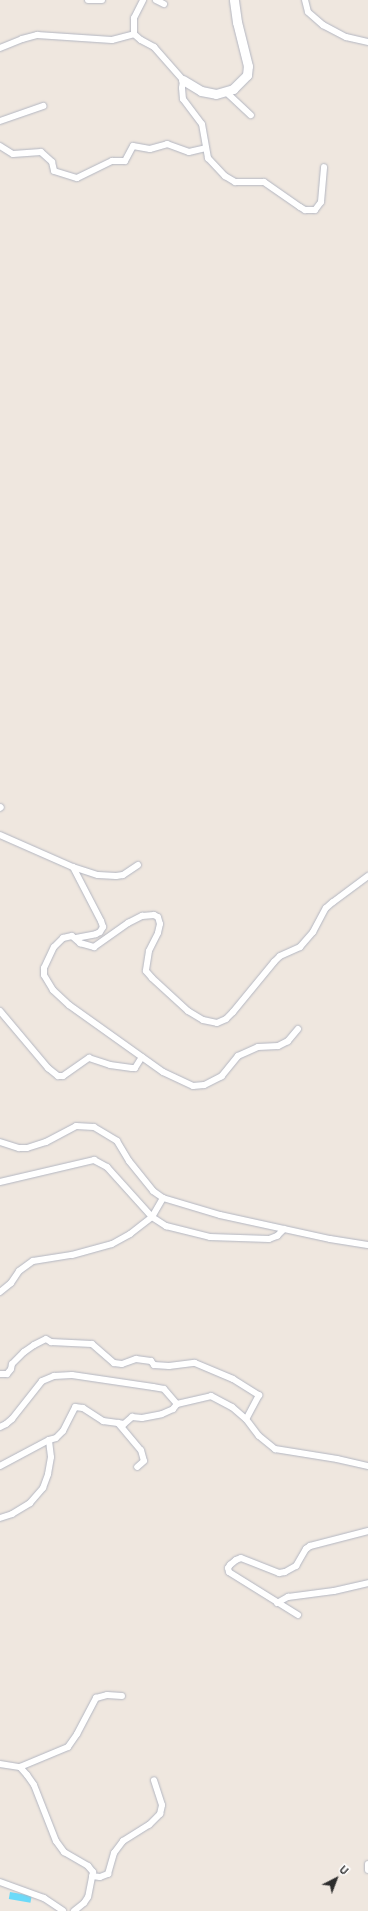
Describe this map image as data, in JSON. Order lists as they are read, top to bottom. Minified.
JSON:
{"north":"top right"}
